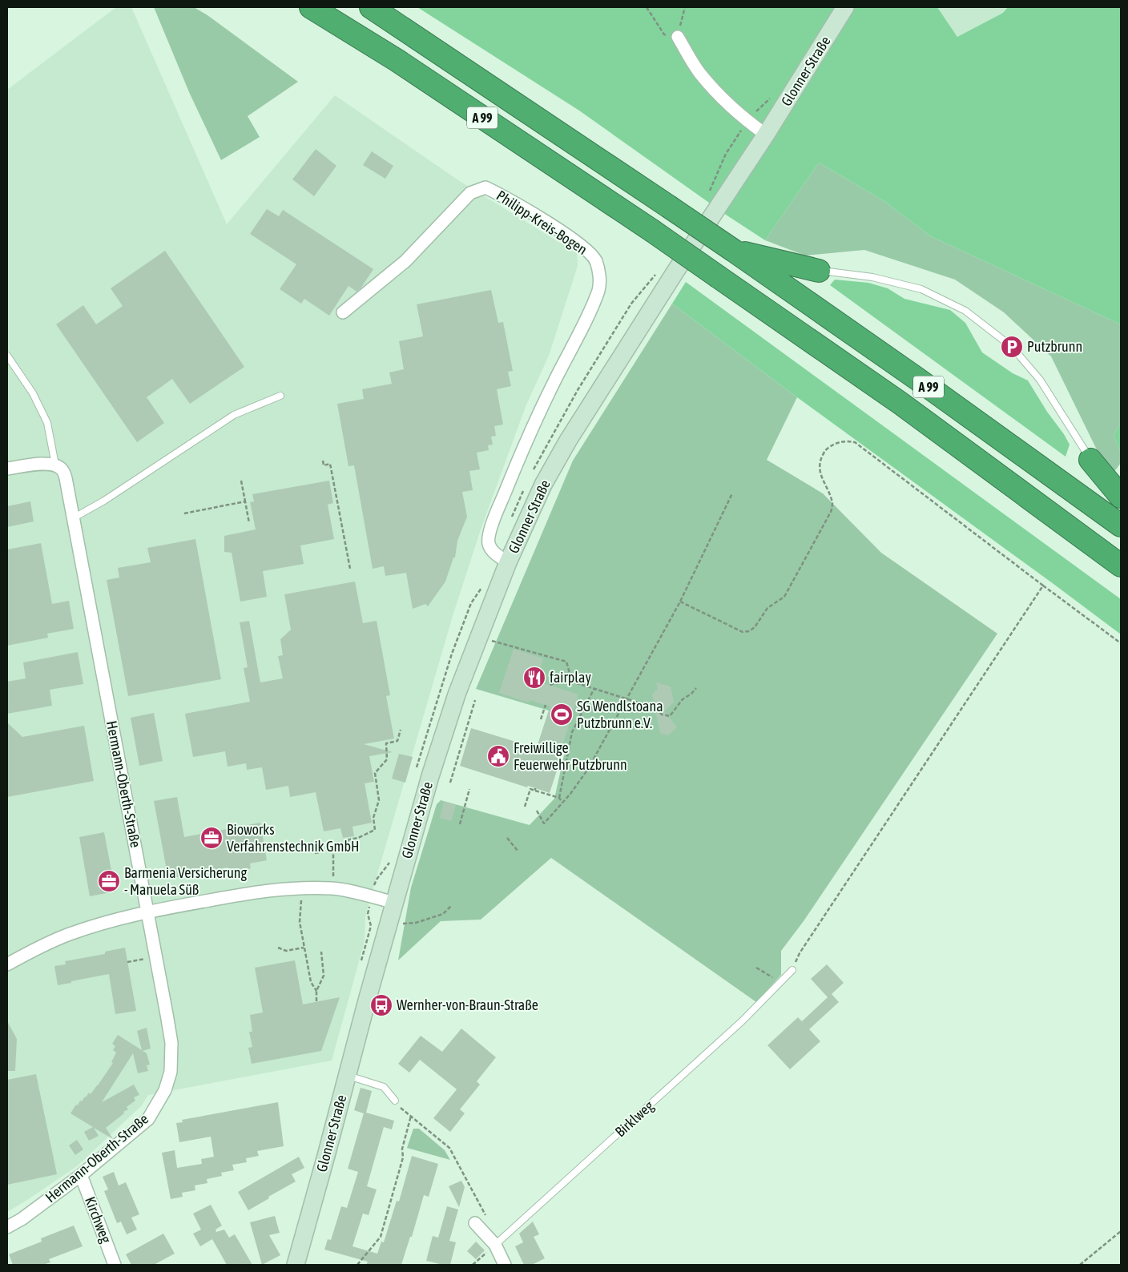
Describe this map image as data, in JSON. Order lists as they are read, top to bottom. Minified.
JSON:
{"streets":{"highway":["A 99"],"street":["Glonner Straße","Philipp-Kreis-Bogen","Hermann-Oberth-Straße","Kirchweg"],"lane":["Birklweg"]},"crossings":[["Glonner Straße","Philipp-Kreis-Bogen"],["Hermann-Oberth-Straße","Kirchweg"]],"places":{"parking":["Putzbrunn"],"restaurant":["fairplay"],"sports":["SG Wendlstoana Putzbrunn e.V."],"public building":["Freiwillige Feuerwehr Putzbrunn"],"office":["Bioworks Verfahrenstechnik GmbH","Barmenia Versicherung - Manuela Süß"],"bus stop":["Wernher-von-Braun-Straße"]}}
